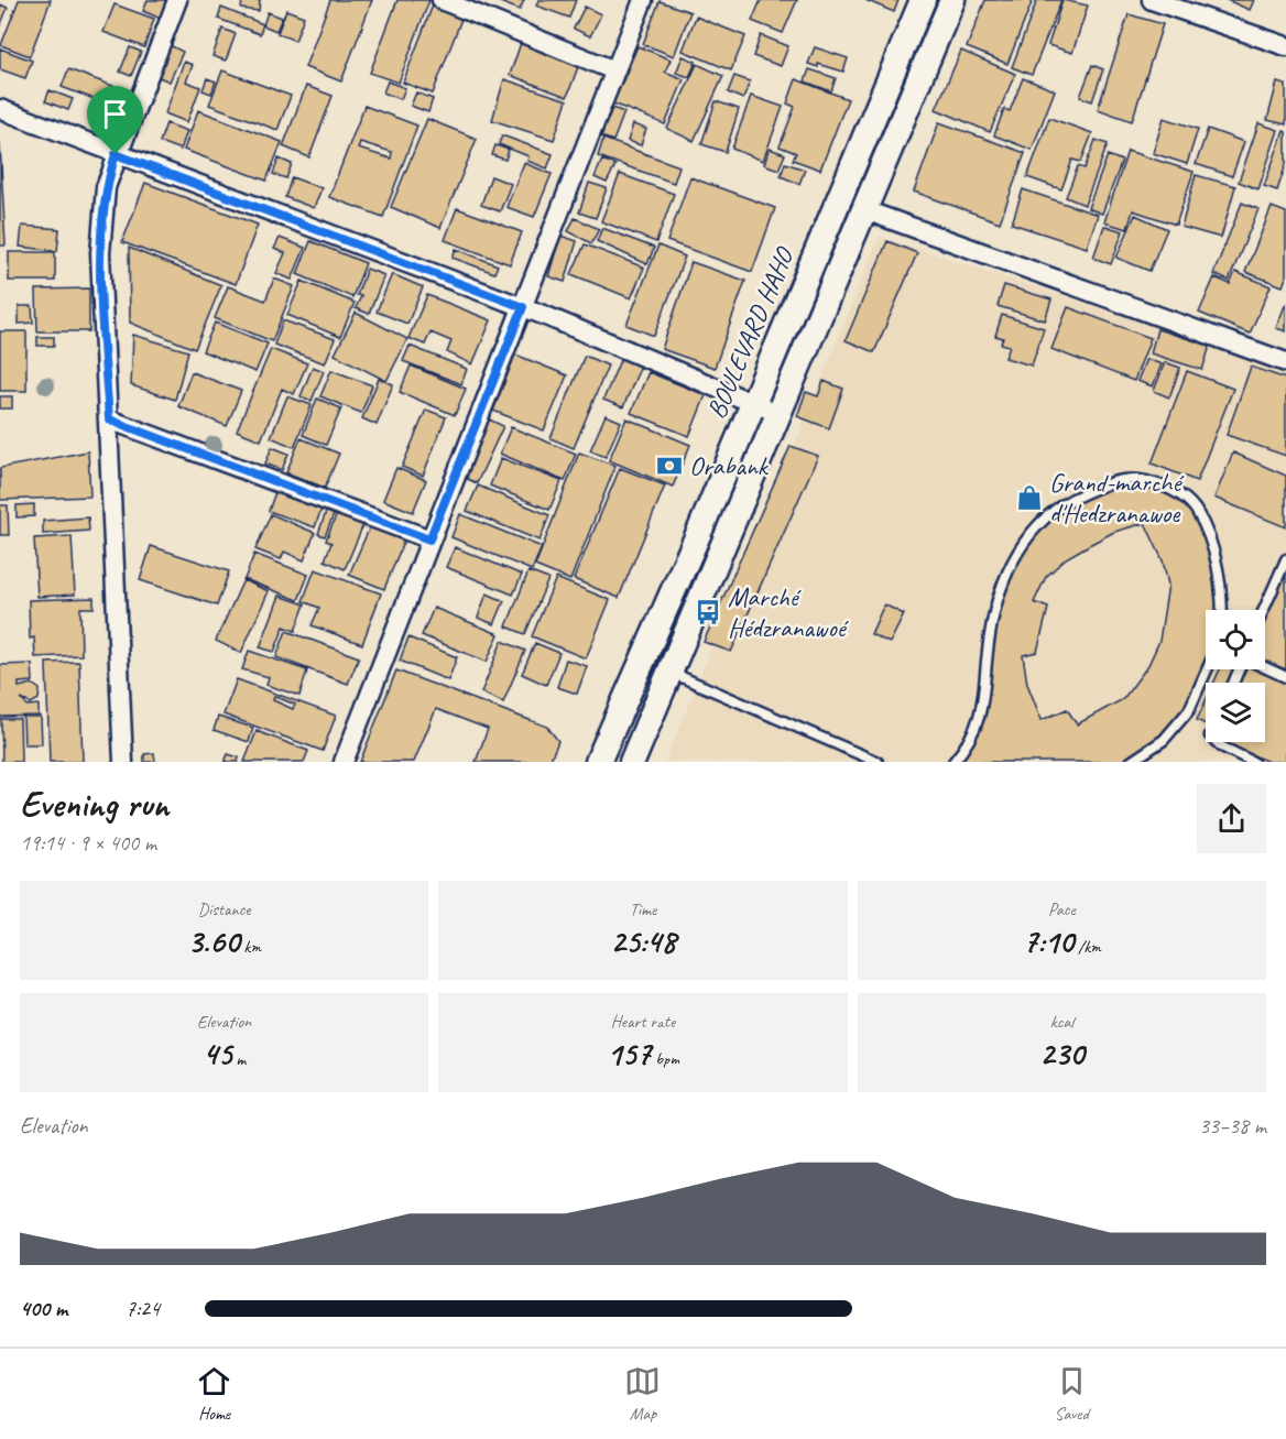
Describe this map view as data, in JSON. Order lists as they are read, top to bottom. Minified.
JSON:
{"streets":{"main road":["BOULEVARD HAHO"]},"places":{"bank":["Orabank"],"shop":["Grand-marché d'Hedzranawoe"],"bus stop":["Marché Hédzranawoé"]},"page":{"heading":["Evening run","19:14 · 9 × 400 m"],"stats":[["Distance","3.60 km"],["Time","25:48"],["Pace","7:10 /km"],["Elevation","45 m"],["Heart rate","157 bpm"],["kcal","230"]],"chart":["Elevation","33–38 m"],"list":[{"name":"400 m","note":"7:24"}],"tabs":["Home","Map","Saved"]}}
